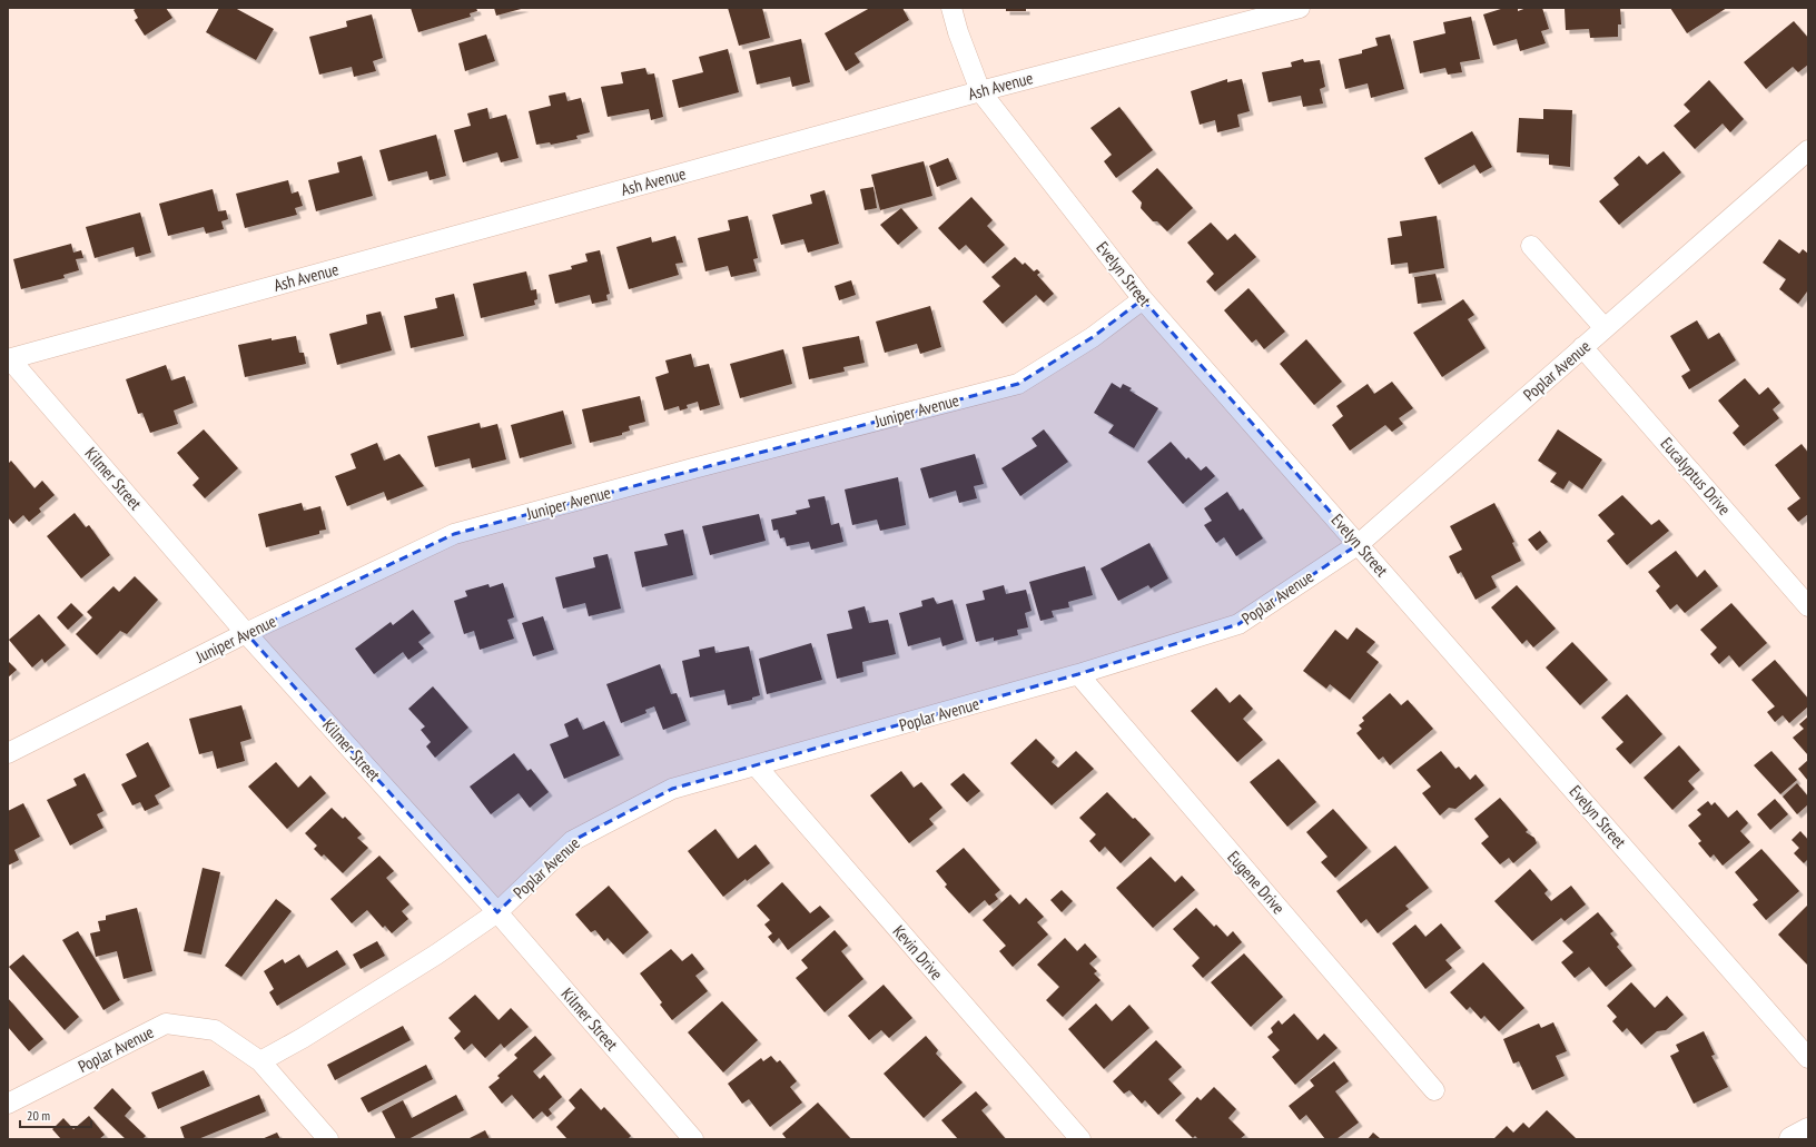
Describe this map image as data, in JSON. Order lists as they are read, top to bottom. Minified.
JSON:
{"streets":{"street":["Ash Avenue","Evelyn Street","Poplar Avenue","Juniper Avenue","Eucalyptus Drive","Kilmer Street","Eugene Drive","Kevin Drive"]},"crossings":[["Ash Avenue","Evelyn Street"],["Ash Avenue","Kilmer Street"],["Evelyn Street","Poplar Avenue"],["Evelyn Street","Juniper Avenue"],["Poplar Avenue","Eucalyptus Drive"],["Poplar Avenue","Kilmer Street"],["Poplar Avenue","Eugene Drive"],["Poplar Avenue","Kevin Drive"],["Juniper Avenue","Kilmer Street"]],"scale_bar":"20 m"}
